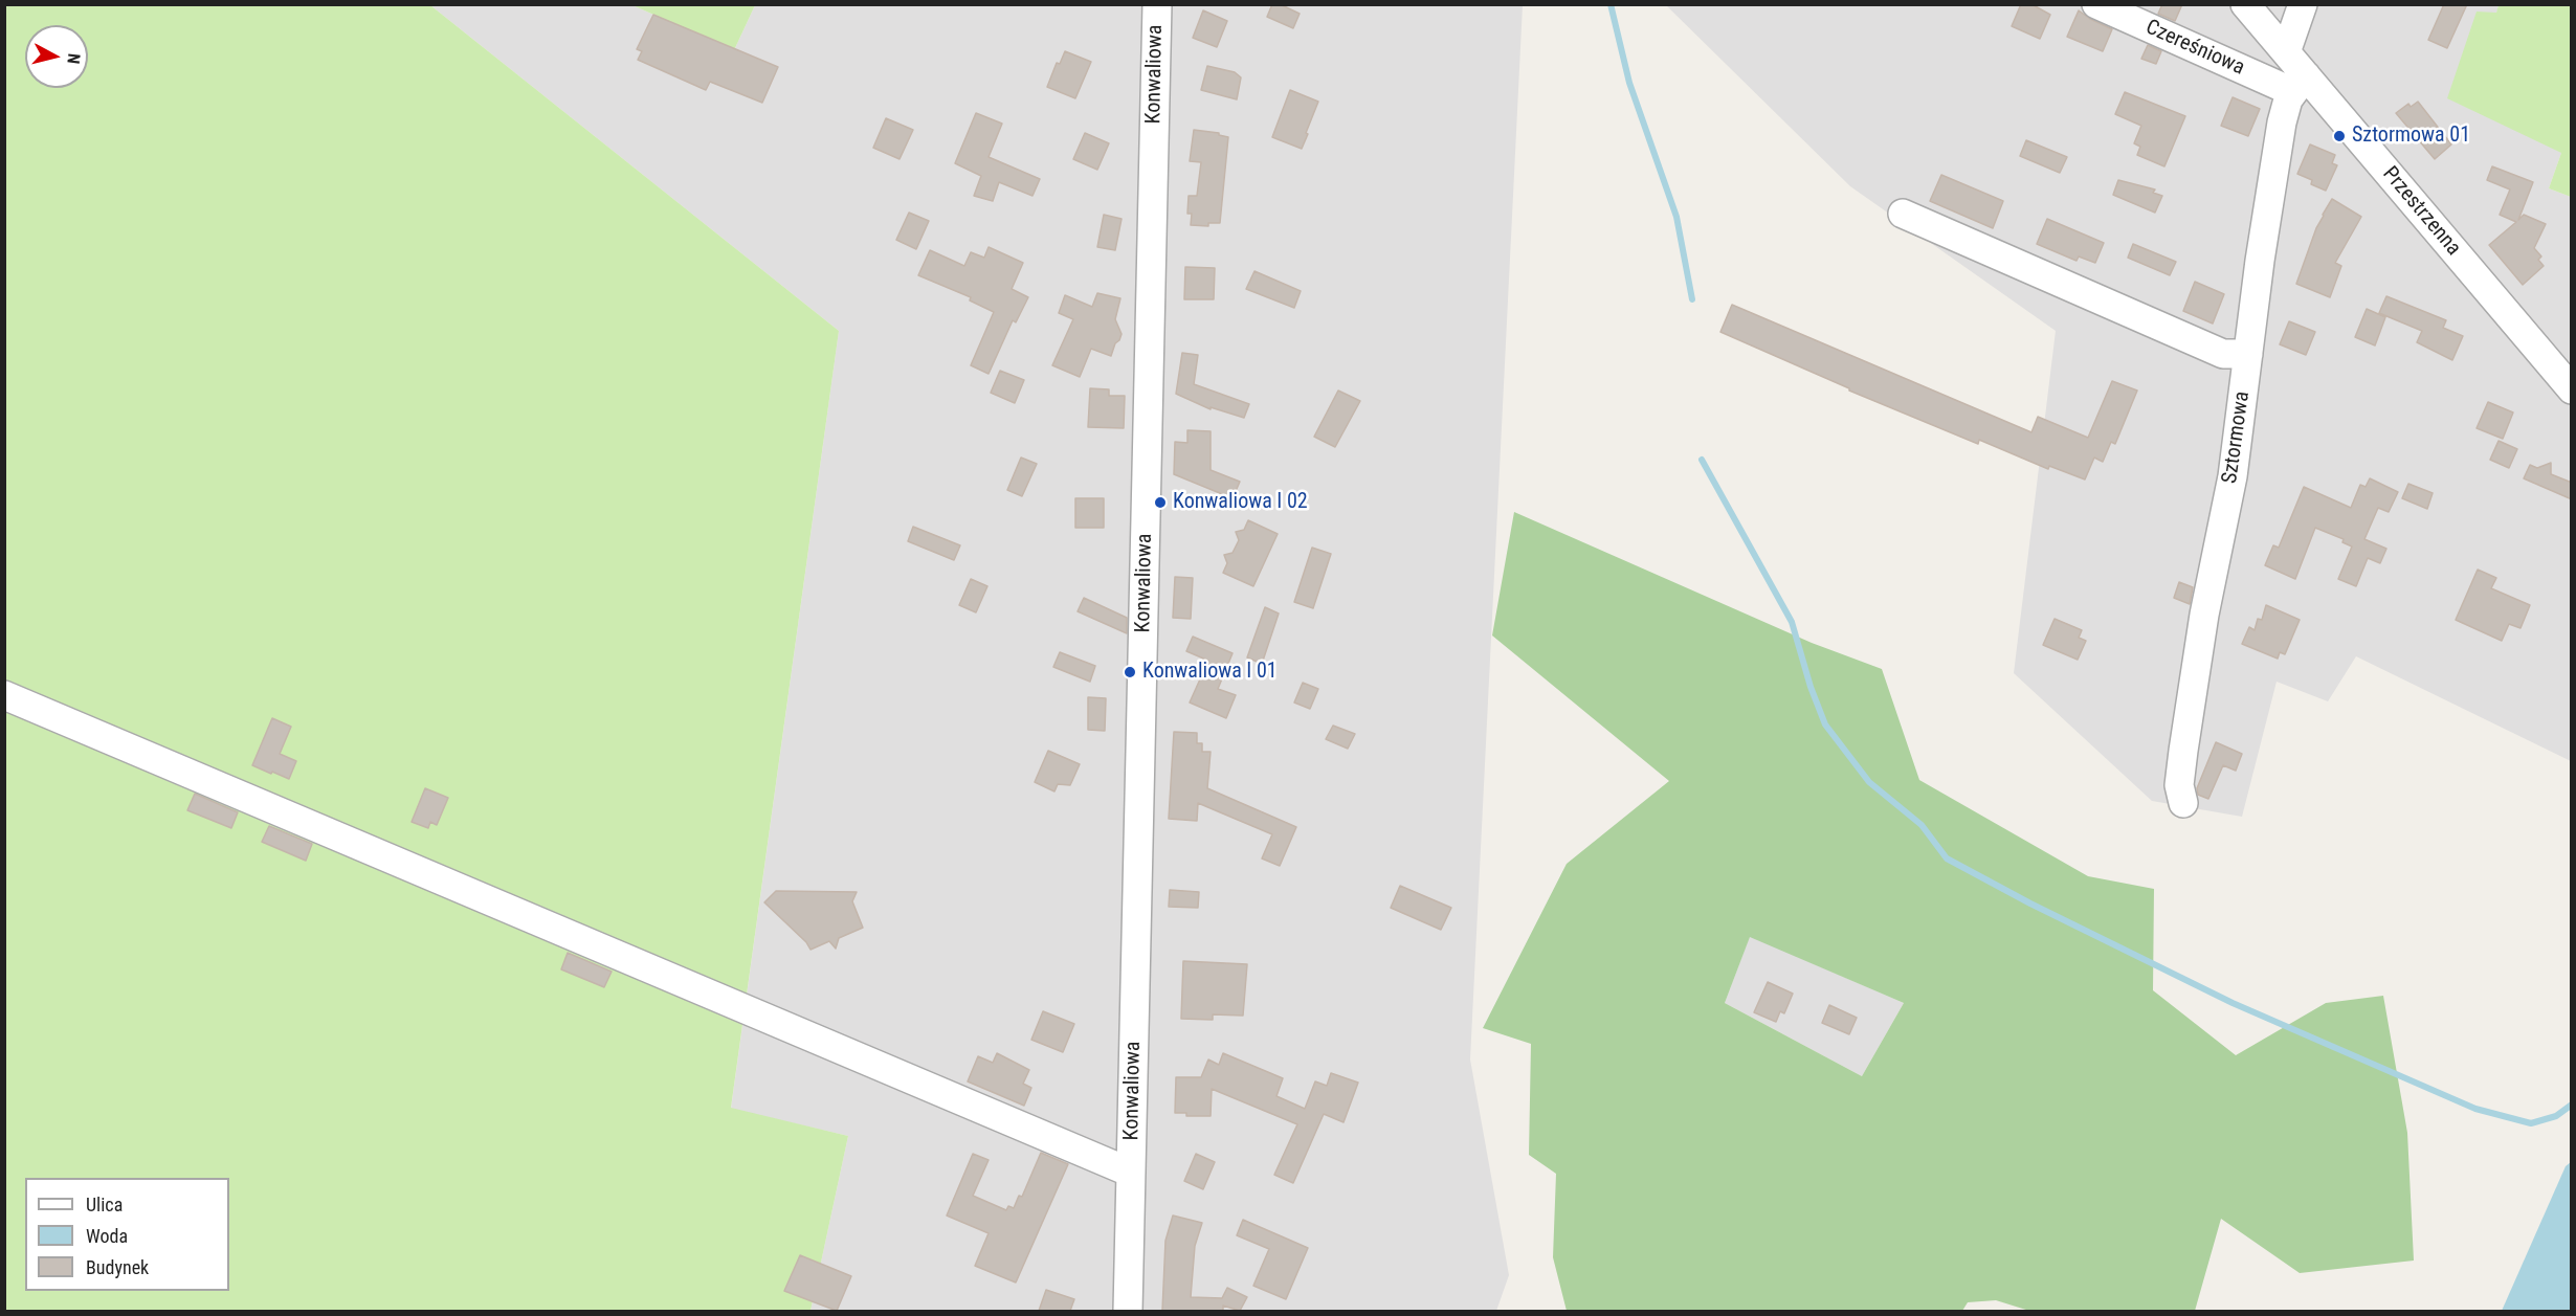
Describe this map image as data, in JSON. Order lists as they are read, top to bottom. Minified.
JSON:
{"streets":{"street":["Czereśniowa","Konwaliowa","Przestrzenna","Sztormowa"]},"crossings":[["Czereśniowa","Przestrzenna"],["Czereśniowa","Sztormowa"],["Przestrzenna","Sztormowa"]],"places":["Sztormowa 01","Konwaliowa I 02","Konwaliowa I 01"],"legend":["Ulica","Woda","Budynek"],"north":"right"}
